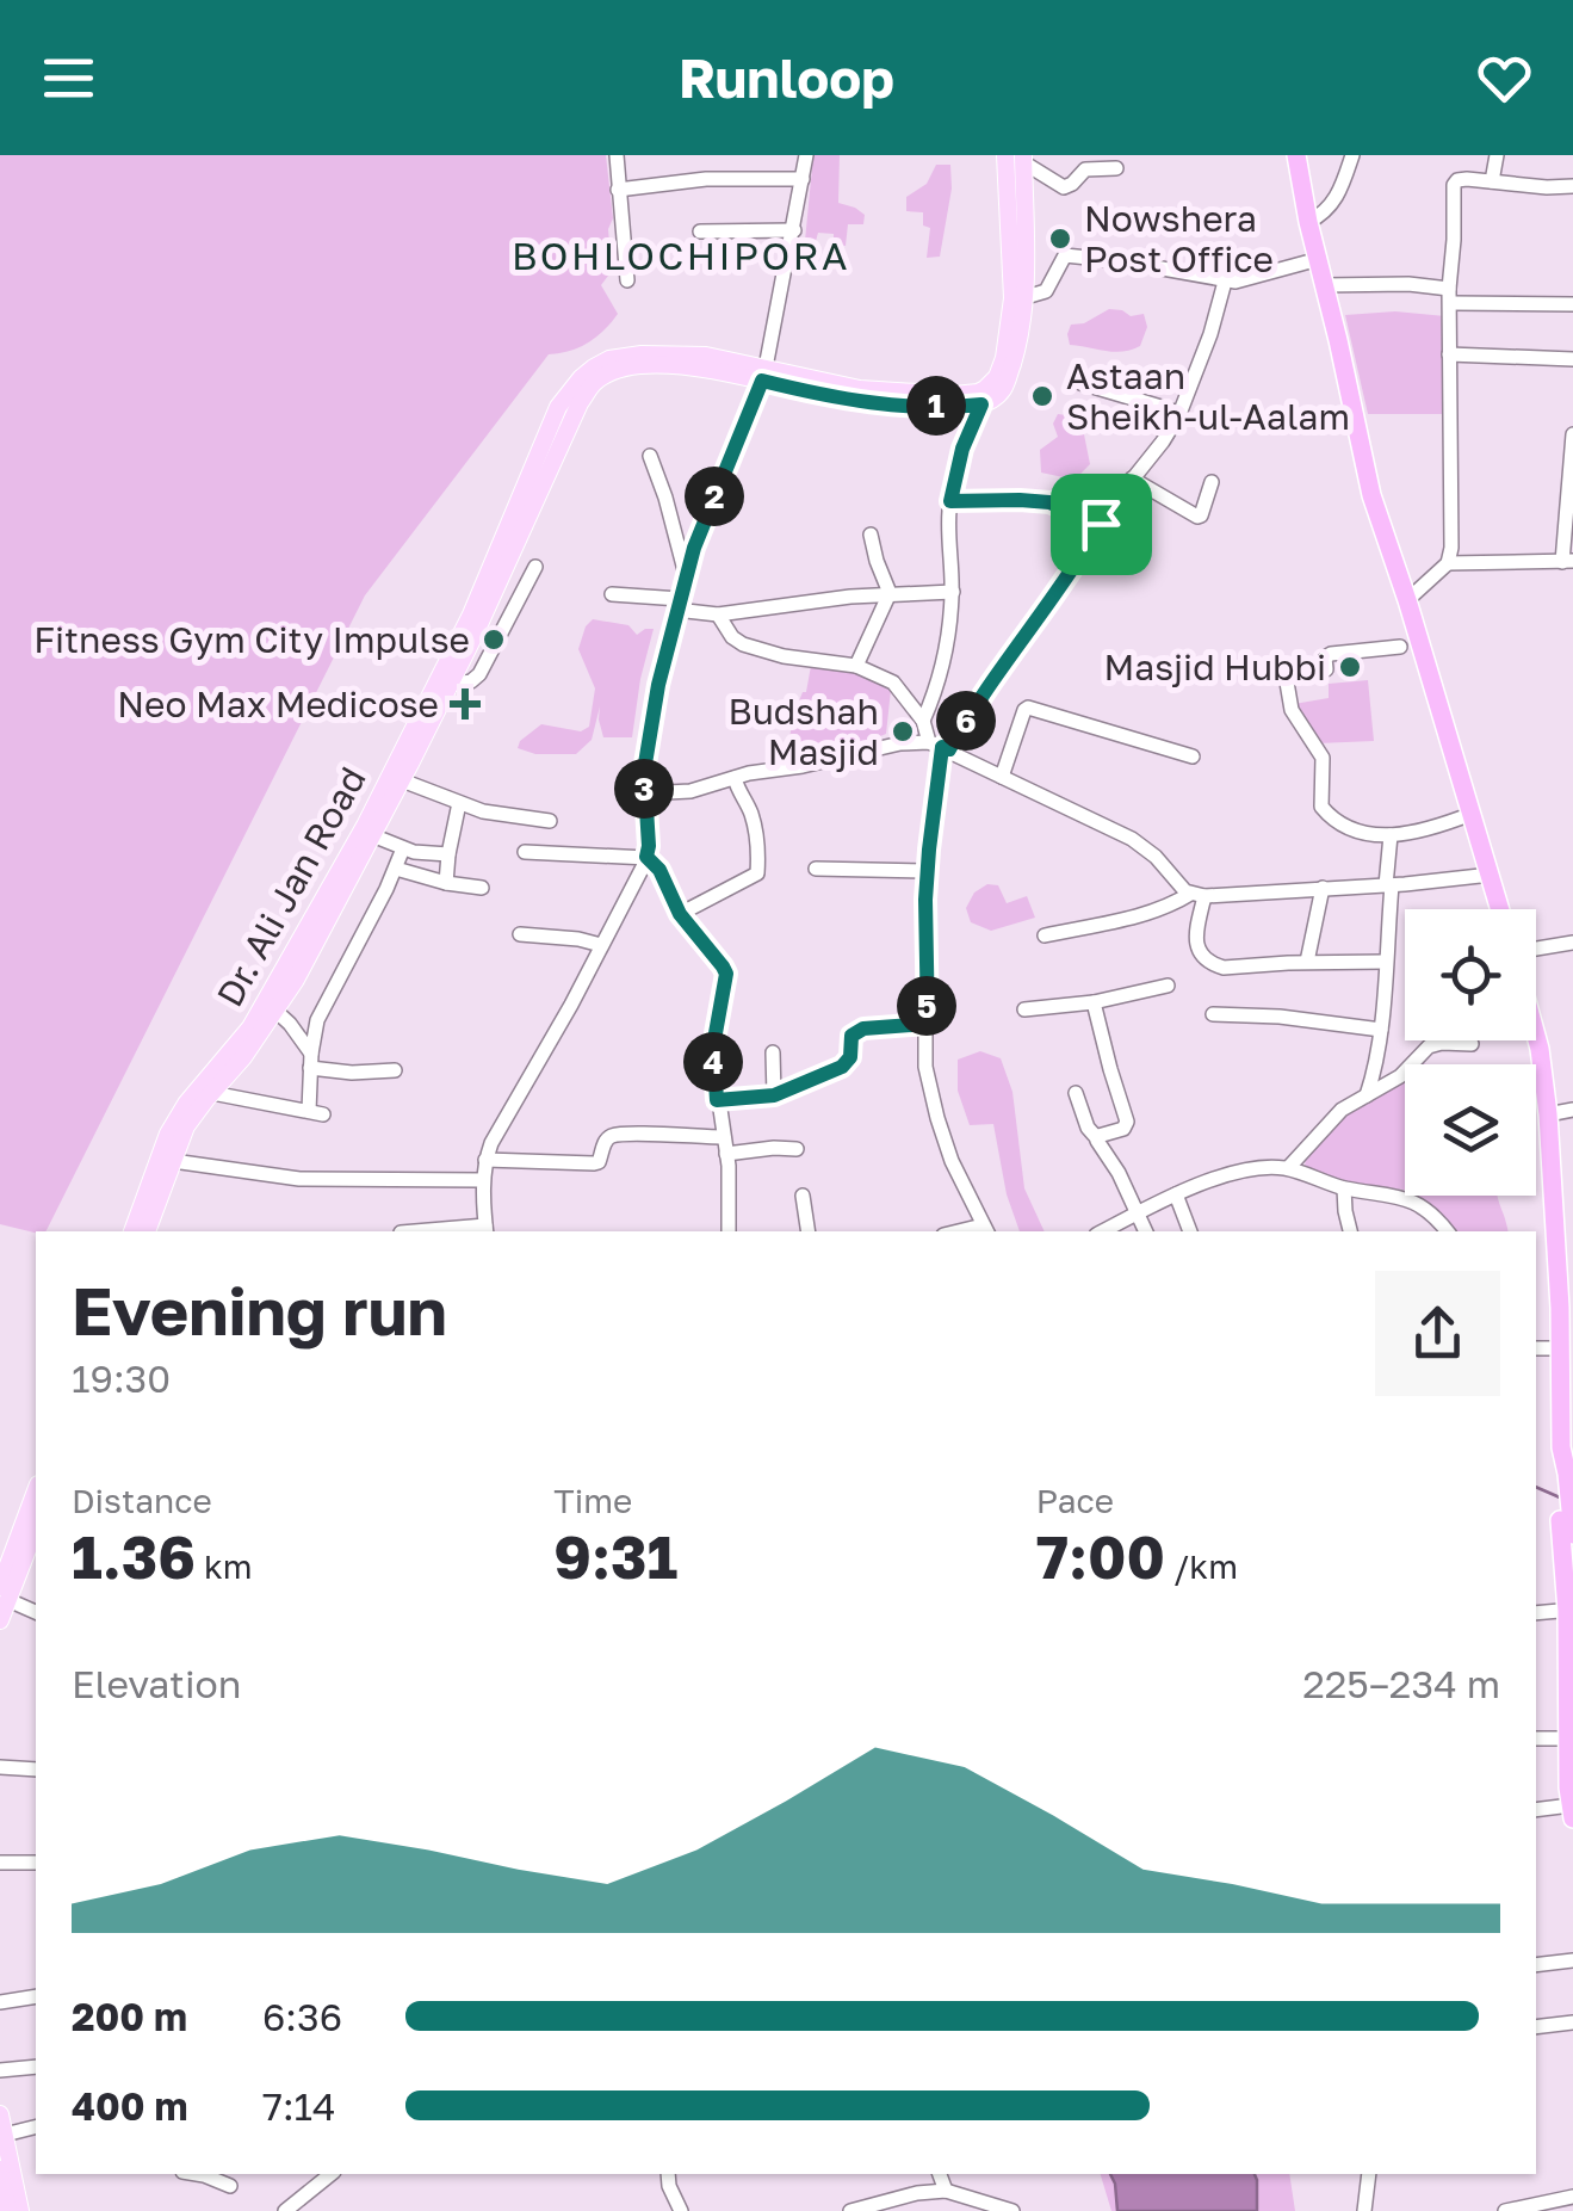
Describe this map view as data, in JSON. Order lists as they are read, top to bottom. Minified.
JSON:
{"streets":{"main road":["Dr. Ali Jan Road"]},"districts":["BOHLOCHIPORA"],"places":{"other":["Nowshera Post Office","Astaan Sheikh-ul-Aalam","Fitness Gym City Impulse","Masjid Hubbi","Budshah Masjid"],"health":["Neo Max Medicose"]},"page":{"header":"Runloop","pins":["1","2","6","3","5","4"],"heading":["Evening run","19:30"],"stats":[["Distance","1.36 km"],["Time","9:31"],["Pace","7:00 /km"]],"chart":["Elevation","225–234 m"],"list":[{"name":"200 m","note":"6:36"},{"name":"400 m","note":"7:14"}]}}
